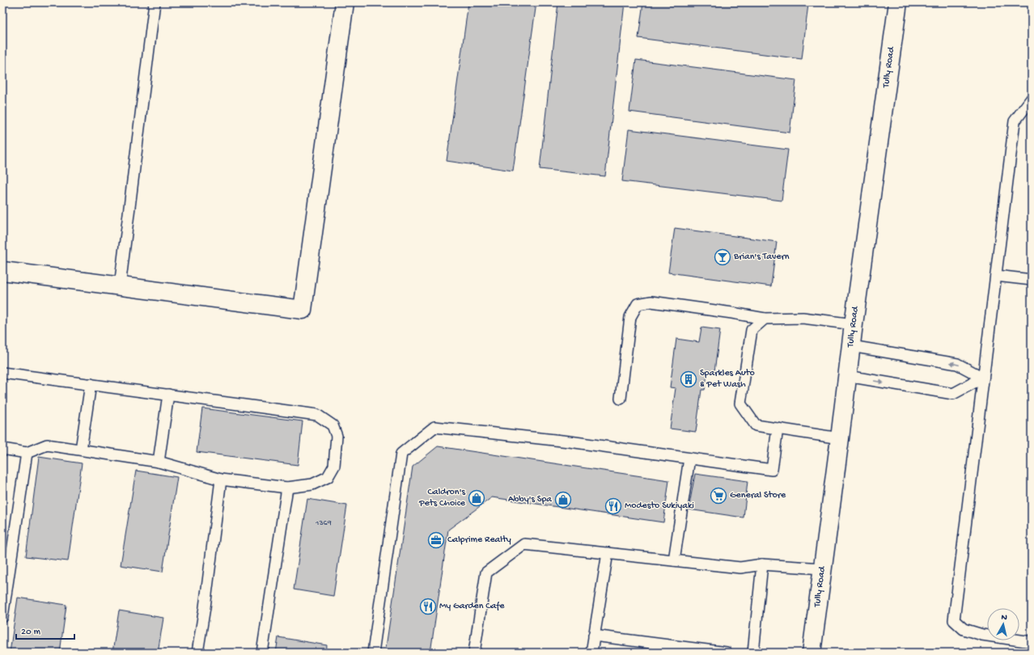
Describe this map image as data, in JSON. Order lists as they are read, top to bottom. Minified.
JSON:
{"streets":{"main road":["Tully Road"]},"places":{"bar":["Brian's Tavern"],"building":["Sparkles Auto & Pet Wash"],"supermarket":["General Store"],"shop":["Caldron's Pets Choice","Abby's Spa"],"restaurant":["Modesto Sukiyaki","My Garden Cafe"],"office":["Calprime Realty"]},"house_numbers":["1369"],"scale_bar":"20 m","north":"top"}
